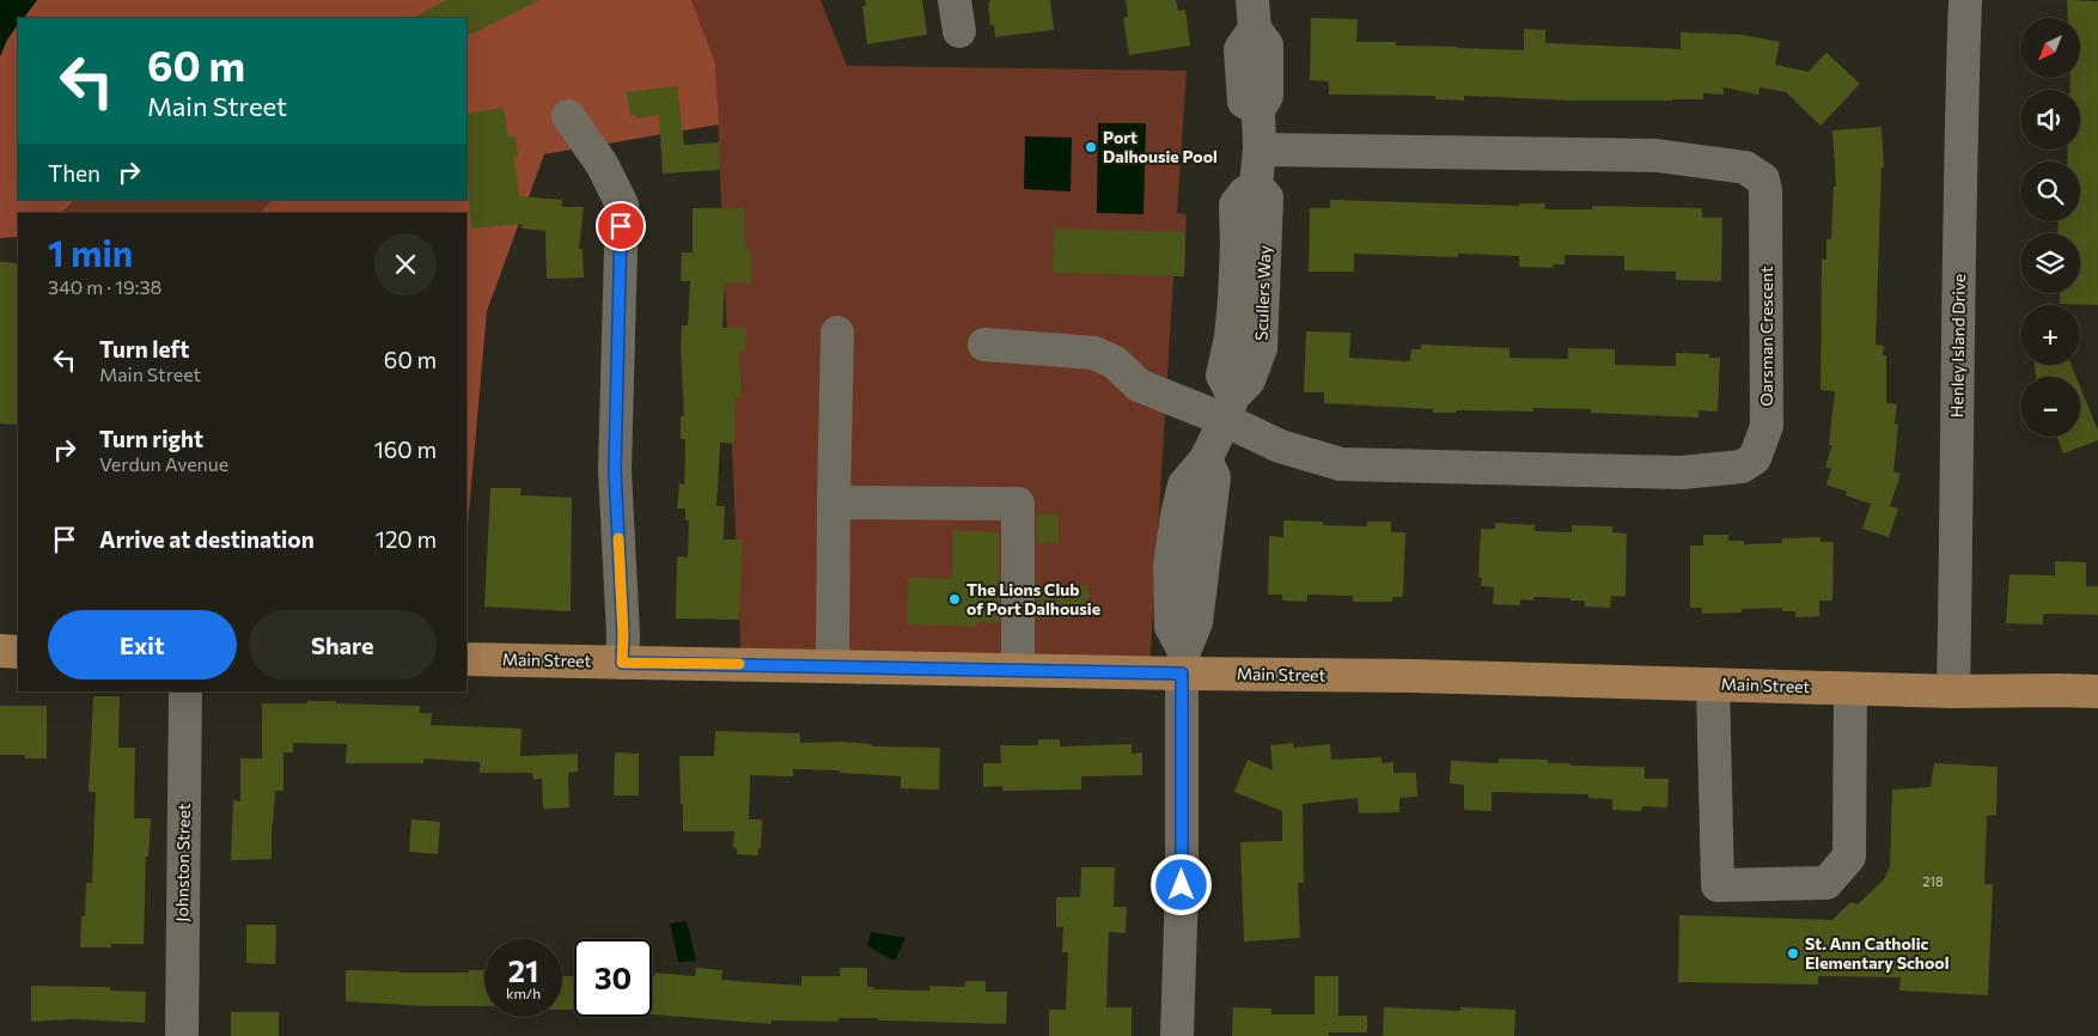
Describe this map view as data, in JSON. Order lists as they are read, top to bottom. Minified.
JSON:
{"streets":{"main road":["Main Street"],"street":["Scullers Way","Oarsman Crescent","Henley Island Drive","Johnston Street"]},"crossings":[["Scullers Way","Oarsman Crescent"],["Scullers Way","Main Street"],["Henley Island Drive","Main Street"]],"places":["Port Dalhousie Pool","The Lions Club of Port Dalhousie","St. Ann Catholic Elementary School"],"house_numbers":["218"],"north":"bottom left","page":{"map_buttons":["+","−"],"turn":["60 m","Main Street"],"then":"Then","heading":["1 min","340 m · 19:38"],"list":[{"name":"Turn left","note":"Main Street","value":"60 m"},{"name":"Turn right","note":"Verdun Avenue","value":"160 m"},{"name":"Arrive at destination","value":"120 m"}],"buttons":["Exit","Share"],"speed":"21 km/h","limit":"30"}}
